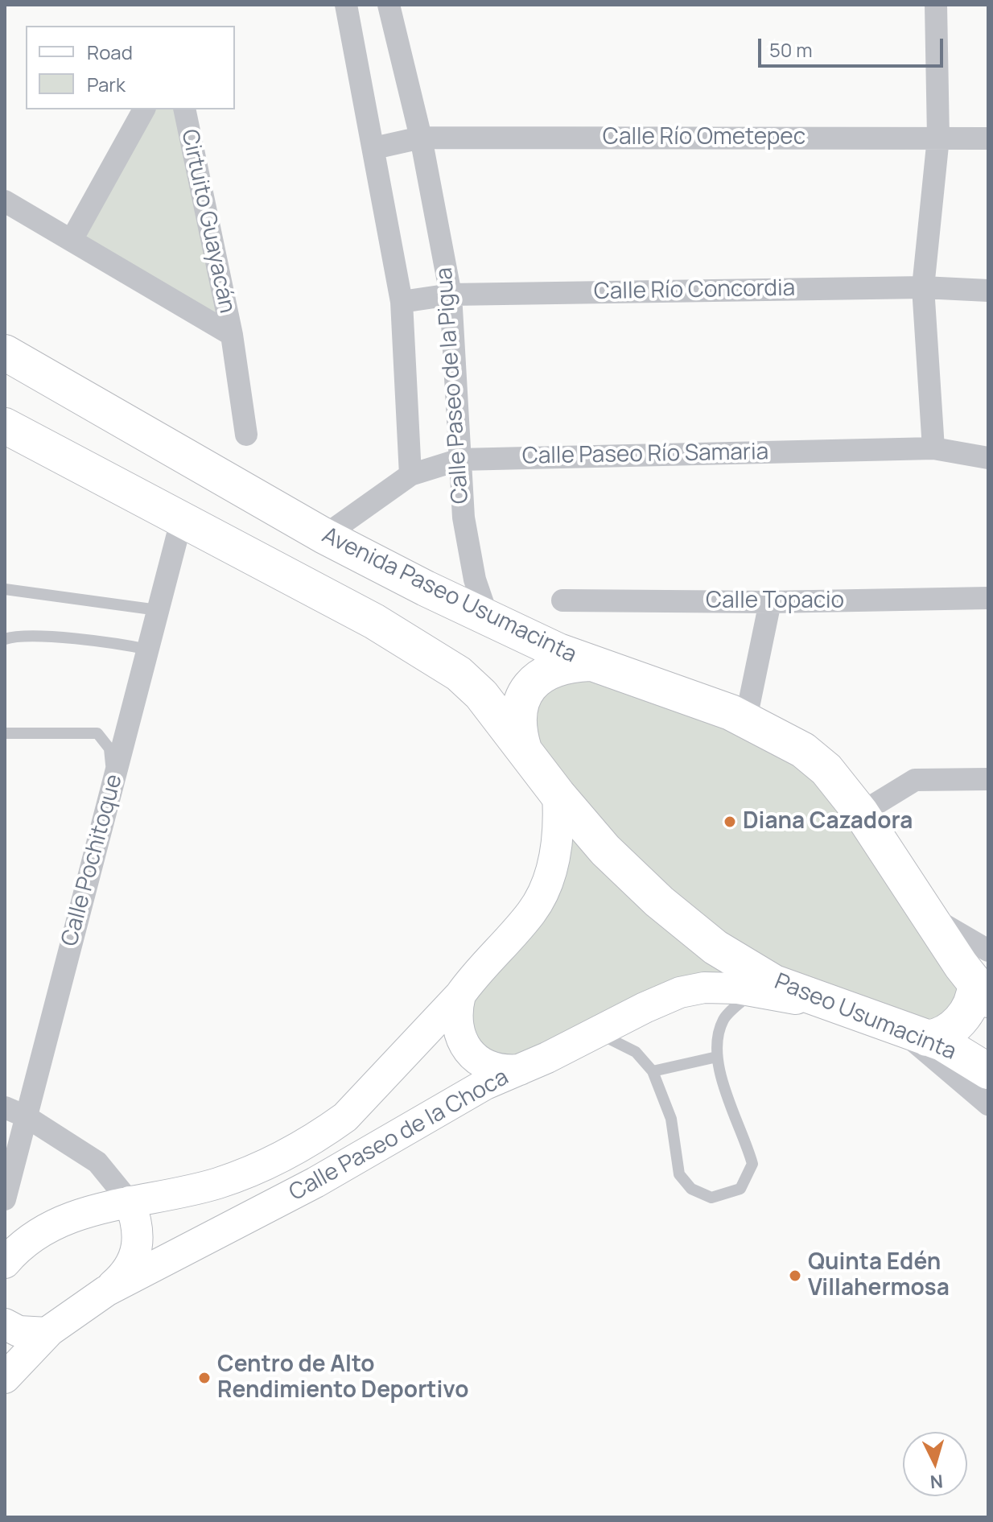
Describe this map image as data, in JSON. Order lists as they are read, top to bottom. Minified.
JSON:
{"streets":{"main road":["Avenida Paseo Usumacinta","Paseo Usumacinta"],"street":["Calle Río Ometepec","Cirtuito Guayacán","Calle Río Concordia","Calle Paseo de la Pigua","Calle Paseo Río Samaria","Calle Topacio","Calle Pochitoque","Calle Paseo de la Choca"]},"crossings":[["Calle Río Ometepec","Calle Paseo de la Pigua"],["Calle Río Concordia","Calle Paseo de la Pigua"],["Calle Paseo de la Pigua","Calle Paseo Río Samaria"],["Calle Paseo de la Pigua","Avenida Paseo Usumacinta"],["Calle Paseo Río Samaria","Avenida Paseo Usumacinta"],["Paseo Usumacinta","Calle Paseo de la Choca"]],"places":["Diana Cazadora","Quinta Edén Villahermosa","Centro de Alto Rendimiento Deportivo"],"legend":["Road","Park"],"scale_bar":"50 m","north":"bottom"}
